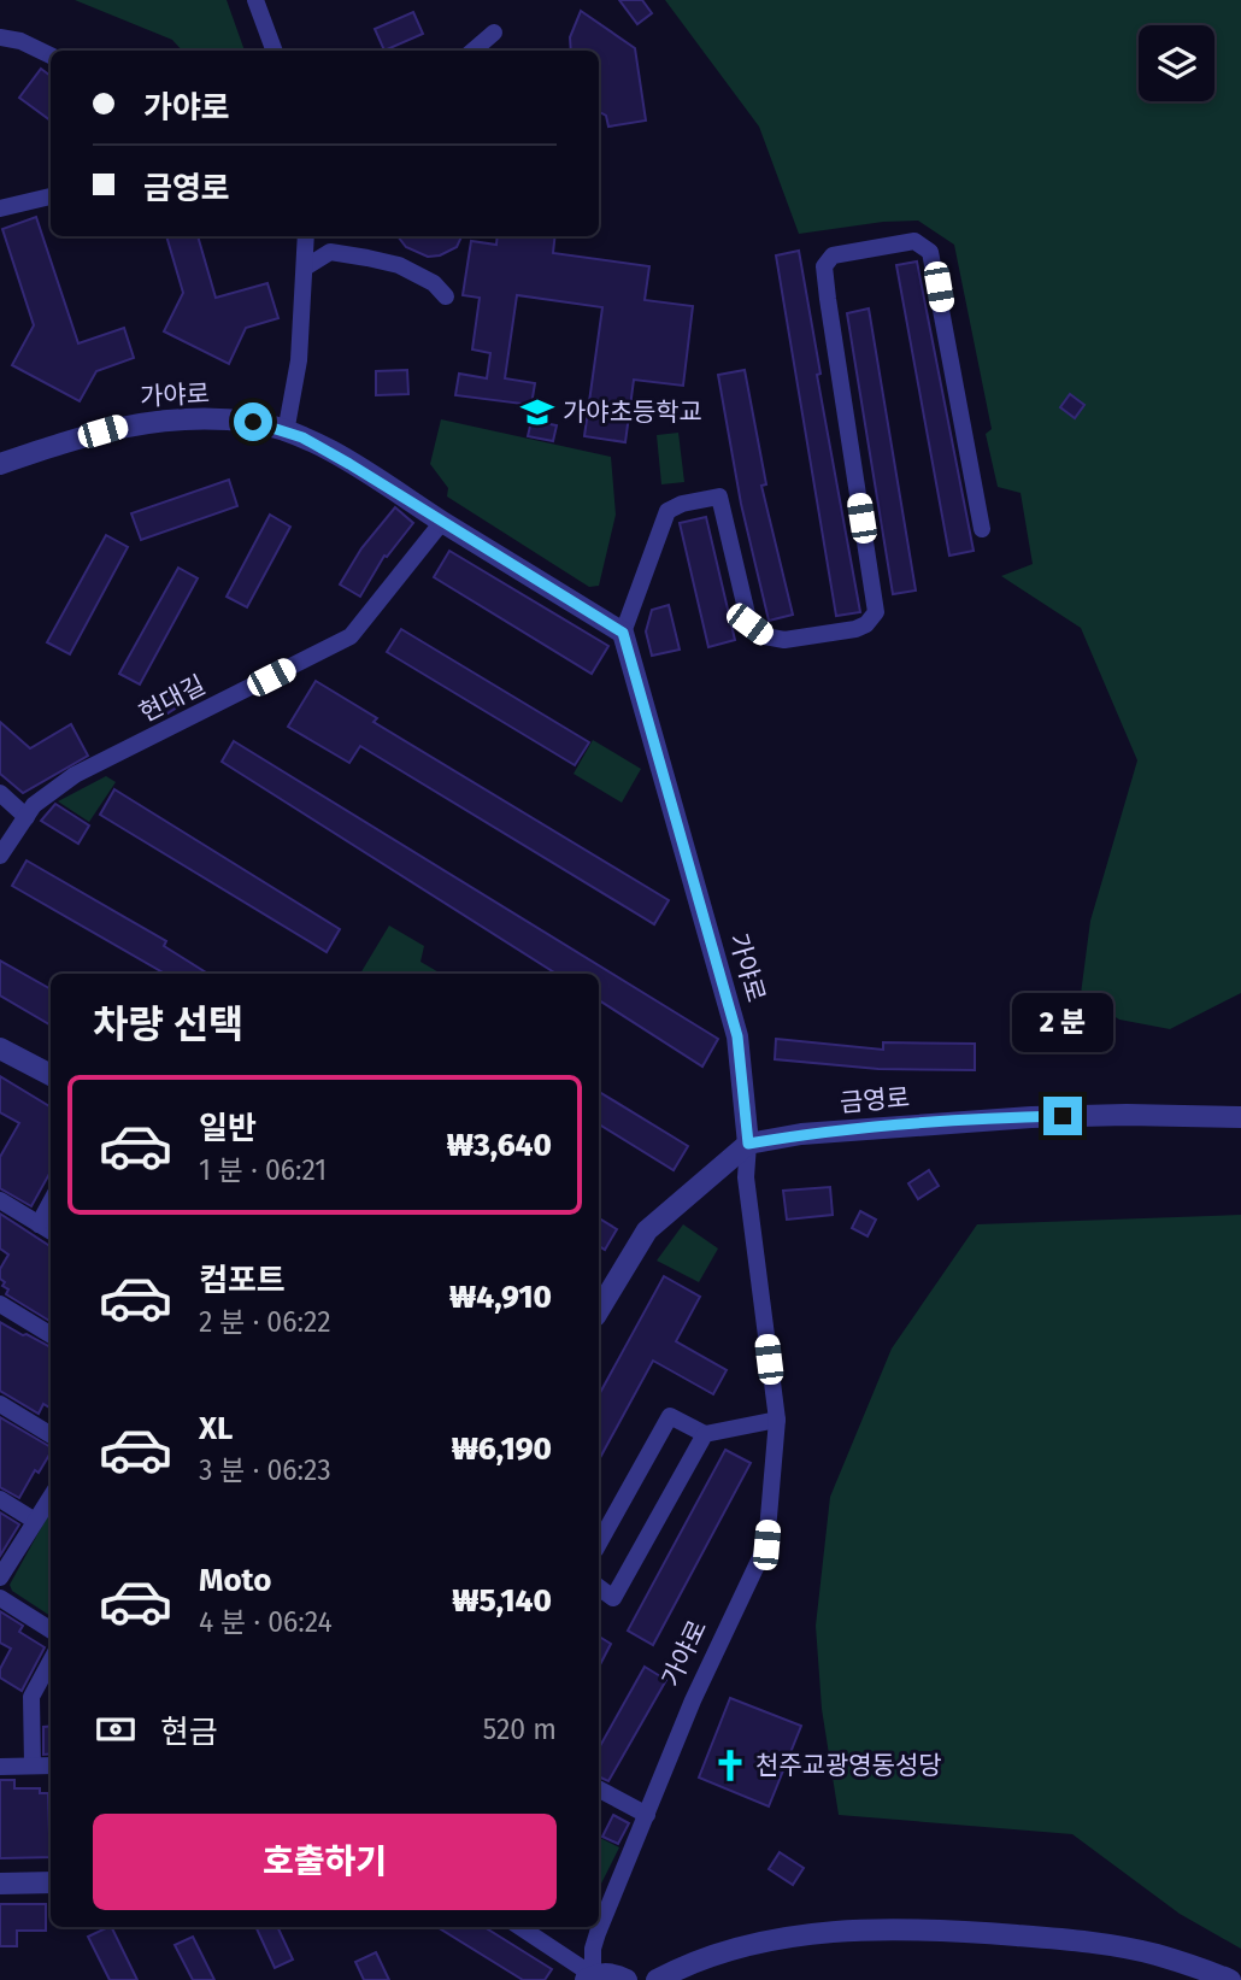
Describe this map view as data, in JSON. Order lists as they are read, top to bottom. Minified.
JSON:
{"streets":{"street":["가야로","현대길","금영로"]},"crossings":[["가야로","현대길"],["가야로","금영로"]],"places":{"school or university":["가야초등학교"],"church":["천주교광영동성당"]},"page":{"banner":["가야로","금영로"],"heading":"차량 선택","bubble":"2 분","list":[{"name":"일반","note":"1 분 · 06:21","value":"₩3,640"},{"name":"컴포트","note":"2 분 · 06:22","value":"₩4,910"},{"name":"XL","note":"3 분 · 06:23","value":"₩6,190"},{"name":"Moto","note":"4 분 · 06:24","value":"₩5,140"}],"pay":["현금","520 m"],"buttons":"호출하기"}}
